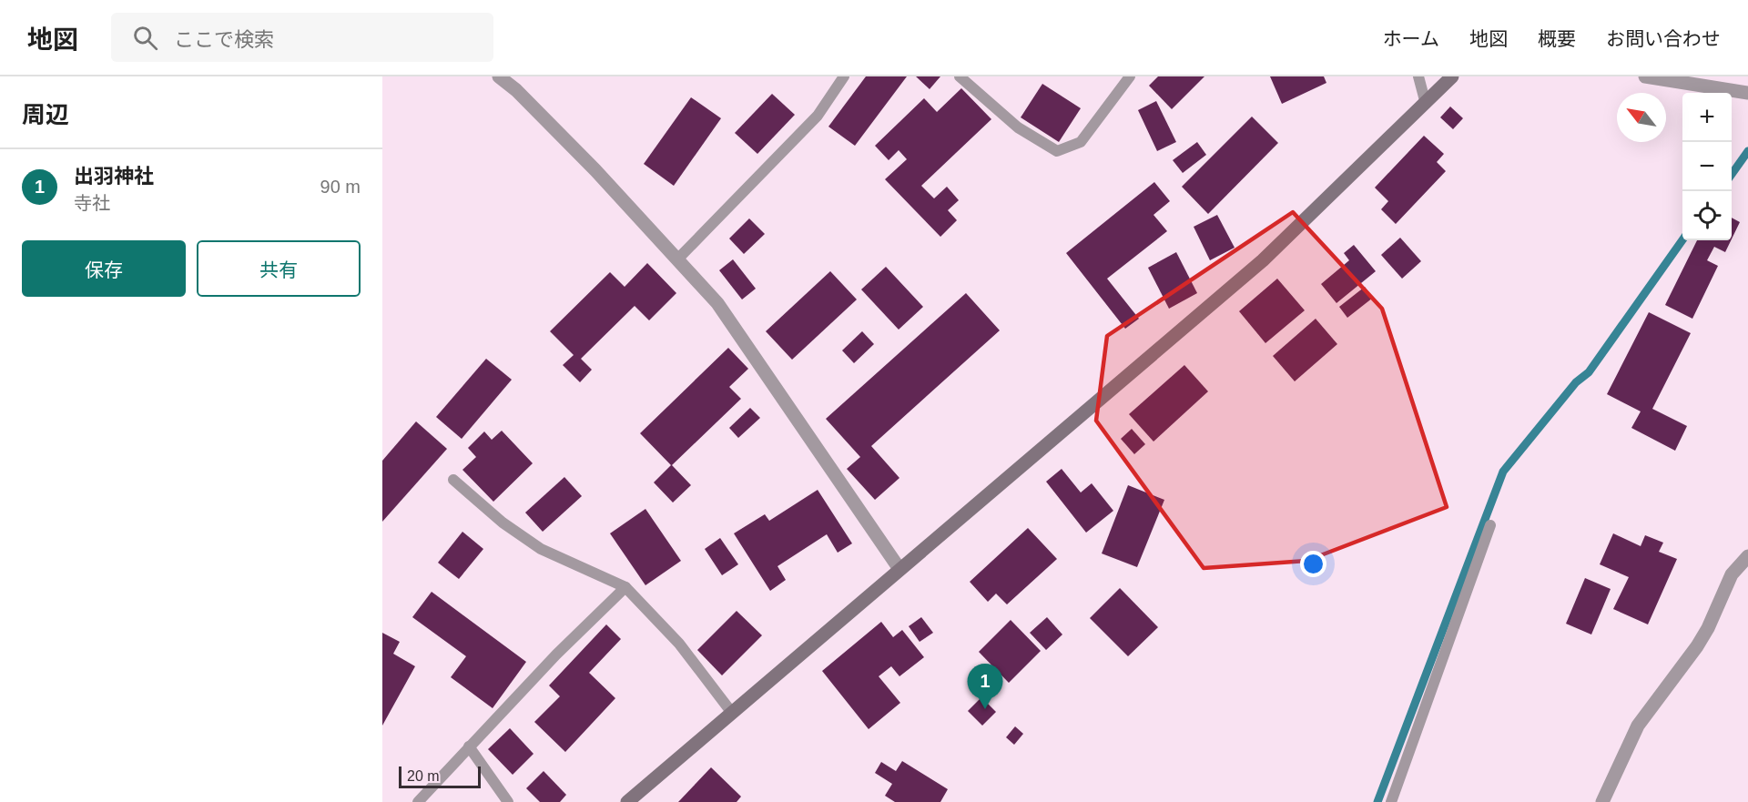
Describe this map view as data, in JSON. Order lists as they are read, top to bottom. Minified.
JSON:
{"scale_bar":"20 m","north":"top left","page":{"header":"地図","search":"ここで検索","nav":["ホーム","地図","概要","お問い合わせ"],"heading":"周辺","map_buttons":["+","−"],"list":[{"mark":"1","name":"出羽神社","note":"寺社","value":"90 m"}],"buttons":["保存","共有"],"pins":"1","scale":"20 m"}}
